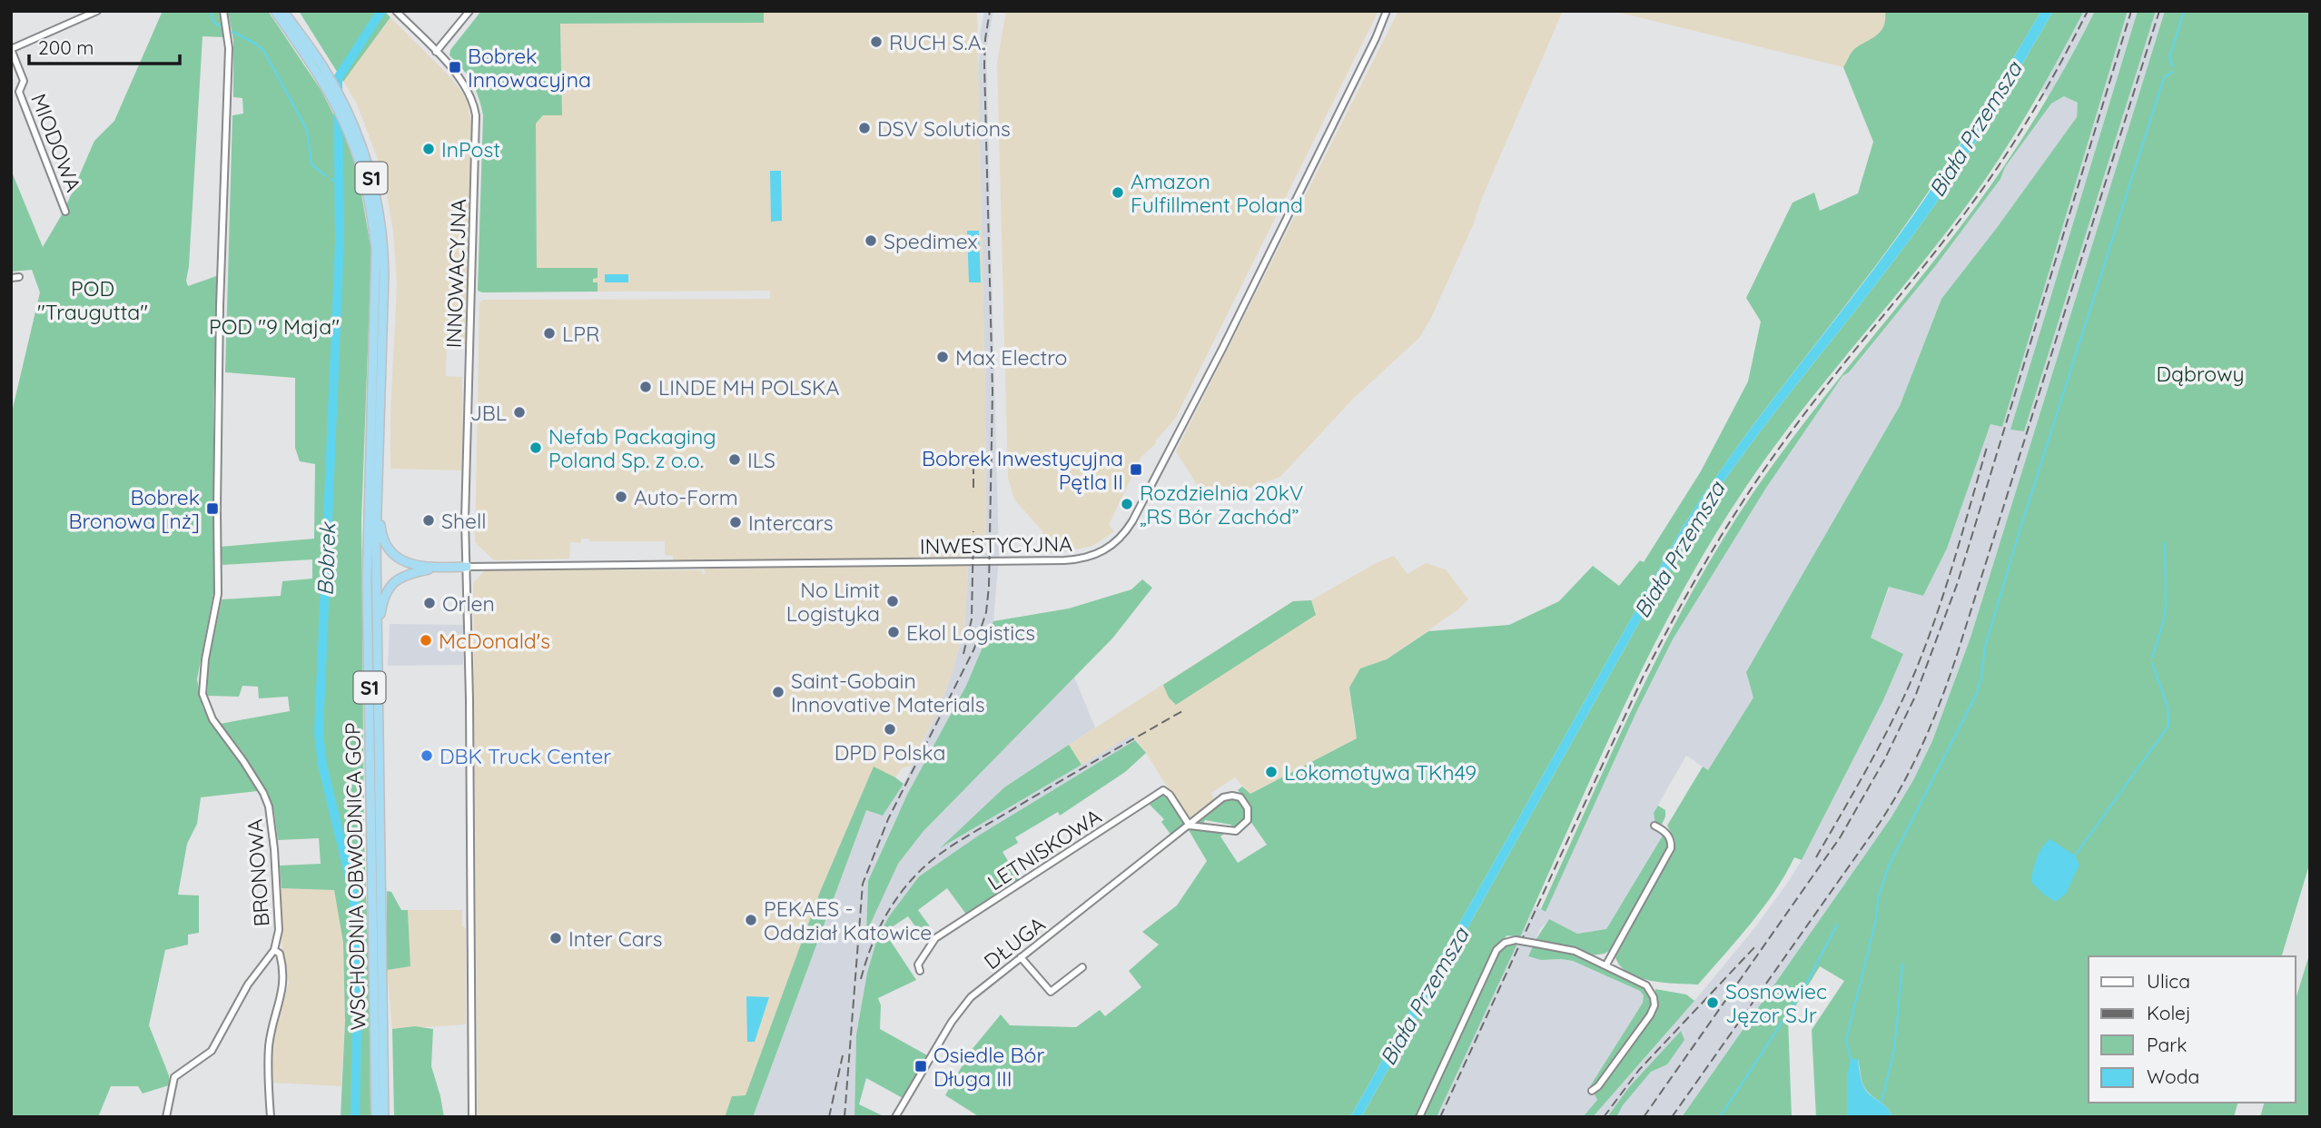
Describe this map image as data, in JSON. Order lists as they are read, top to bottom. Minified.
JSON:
{"streets":{"highway":["S1","WSCHODNIA OBWODNICA GOP"],"street":["MIODOWA","INNOWACYJNA","INWESTYCYJNA","LETNISKOWA","BRONOWA","DŁUGA"]},"crossings":[["INNOWACYJNA","INWESTYCYJNA"],["LETNISKOWA","DŁUGA"]],"water":["Biała Przemsza","Bobrek"],"parks":["POD \"Traugutta\"","POD \"9 Maja\"","Dąbrowy"],"places":{"other":["RUCH S.A.","DSV Solutions","InPost","Amazon Fulfillment Poland","Spedimex","LPR","Max Electro","LINDE MH POLSKA","JBL","Nefab Packaging Poland Sp. z o.o.","ILS","Auto-Form","Rozdzielnia 20kV „RS Bór Zachód”","Shell","Intercars","No Limit Logistyka","Orlen","Ekol Logistics","McDonald's","Saint-Gobain Innovative Materials","DPD Polska","DBK Truck Center","Lokomotywa TKh49","PEKAES - Oddział Katowice","Inter Cars","Sosnowiec Jęzor SJr"],"transit":["Bobrek Innowacyjna","Bobrek Inwestycyjna Pętla II","Bobrek Bronowa [nż]","Osiedle Bór Długa III"]},"legend":["Ulica","Kolej","Park","Woda"],"scale_bar":"200 m"}
